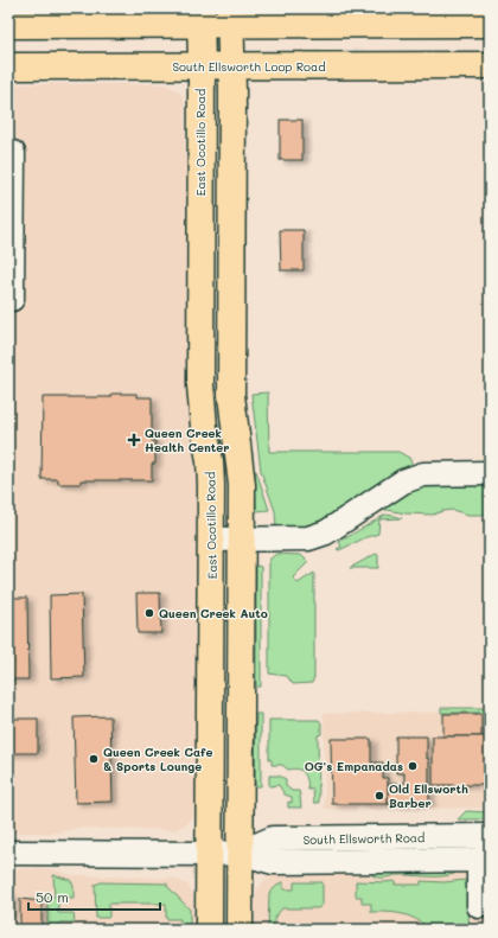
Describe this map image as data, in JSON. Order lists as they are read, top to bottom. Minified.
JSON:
{"streets":{"main road":["South Ellsworth Loop Road","East Ocotillo Road"],"street":["South Ellsworth Road"]},"crossings":[["South Ellsworth Loop Road","East Ocotillo Road"],["East Ocotillo Road","South Ellsworth Road"]],"places":{"health":["Queen Creek Health Center"],"other":["Queen Creek Auto","Queen Creek Cafe & Sports Lounge","OG's Empanadas","Old Ellsworth Barber"]},"scale_bar":"50 m"}
